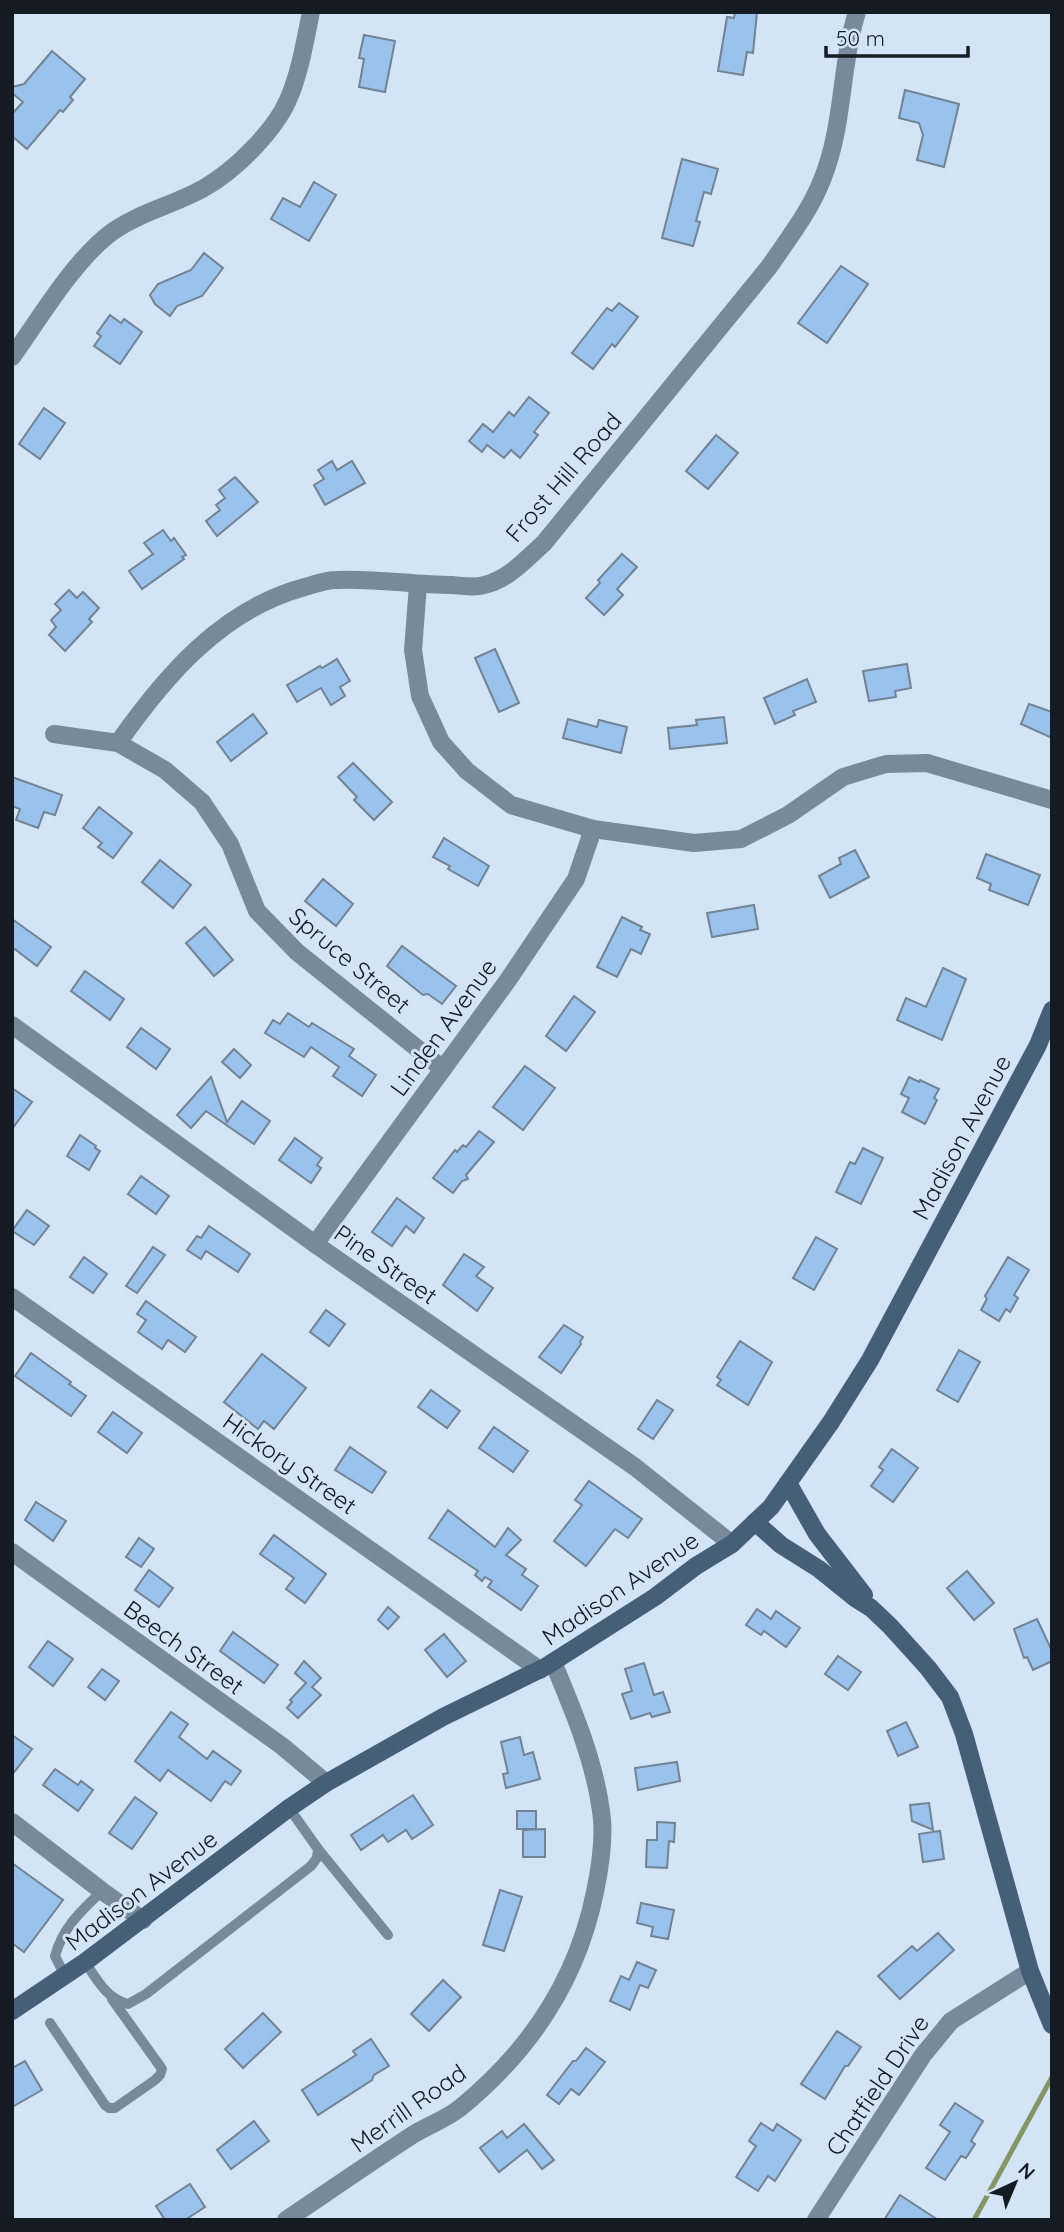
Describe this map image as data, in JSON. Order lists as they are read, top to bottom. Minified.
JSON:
{"streets":{"street":["Frost Hill Road","Spruce Street","Linden Avenue","Madison Avenue","Pine Street","Hickory Street","Beech Street","Chatfield Drive","Merrill Road"]},"crossings":[["Frost Hill Road","Spruce Street"],["Spruce Street","Linden Avenue"],["Linden Avenue","Pine Street"],["Madison Avenue","Pine Street"],["Madison Avenue","Hickory Street"],["Madison Avenue","Beech Street"],["Madison Avenue","Merrill Road"],["Hickory Street","Merrill Road"]],"scale_bar":"50 m","north":"top right"}
